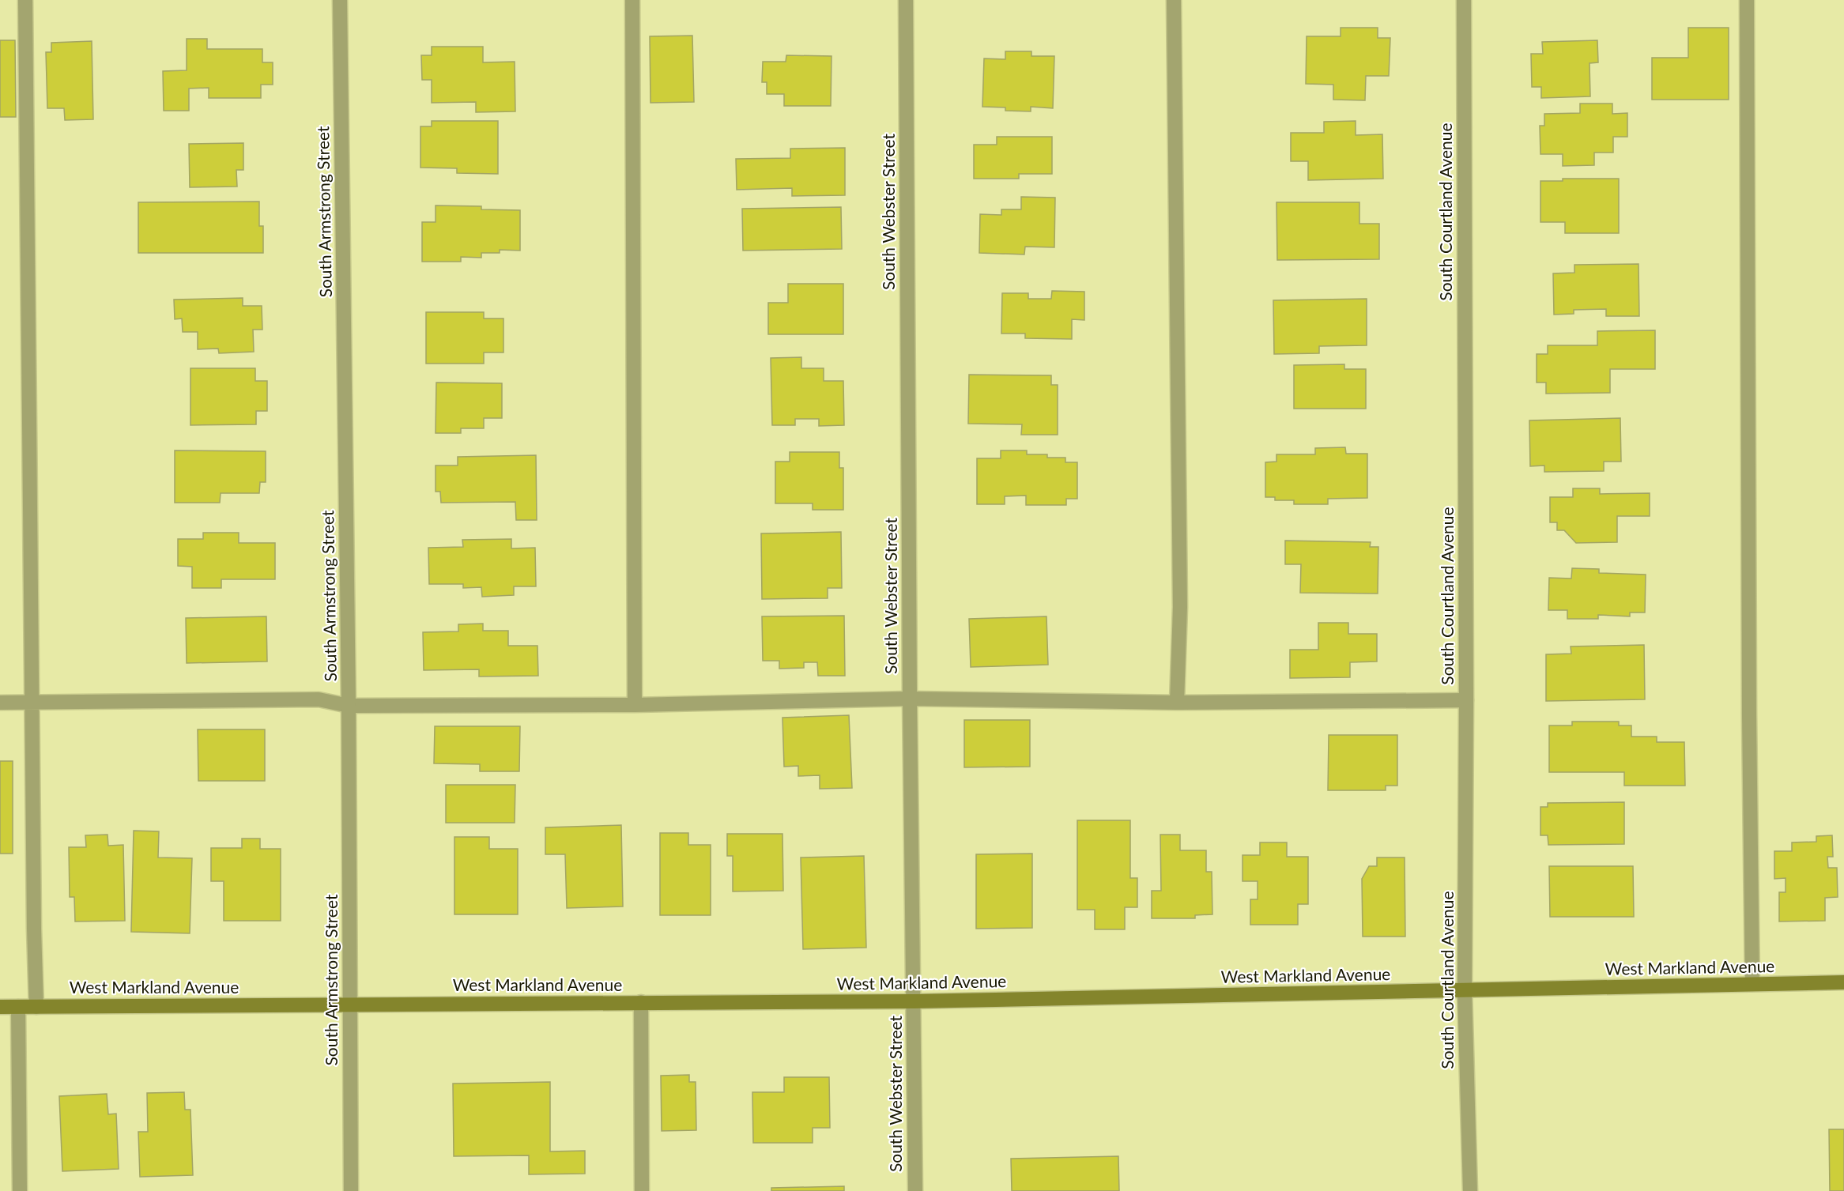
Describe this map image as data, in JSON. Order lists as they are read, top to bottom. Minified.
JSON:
{"streets":{"main road":["West Markland Avenue"],"street":["South Armstrong Street","South Webster Street","South Courtland Avenue"]},"crossings":[["South Armstrong Street","West Markland Avenue"],["South Webster Street","West Markland Avenue"],["South Courtland Avenue","West Markland Avenue"]]}
